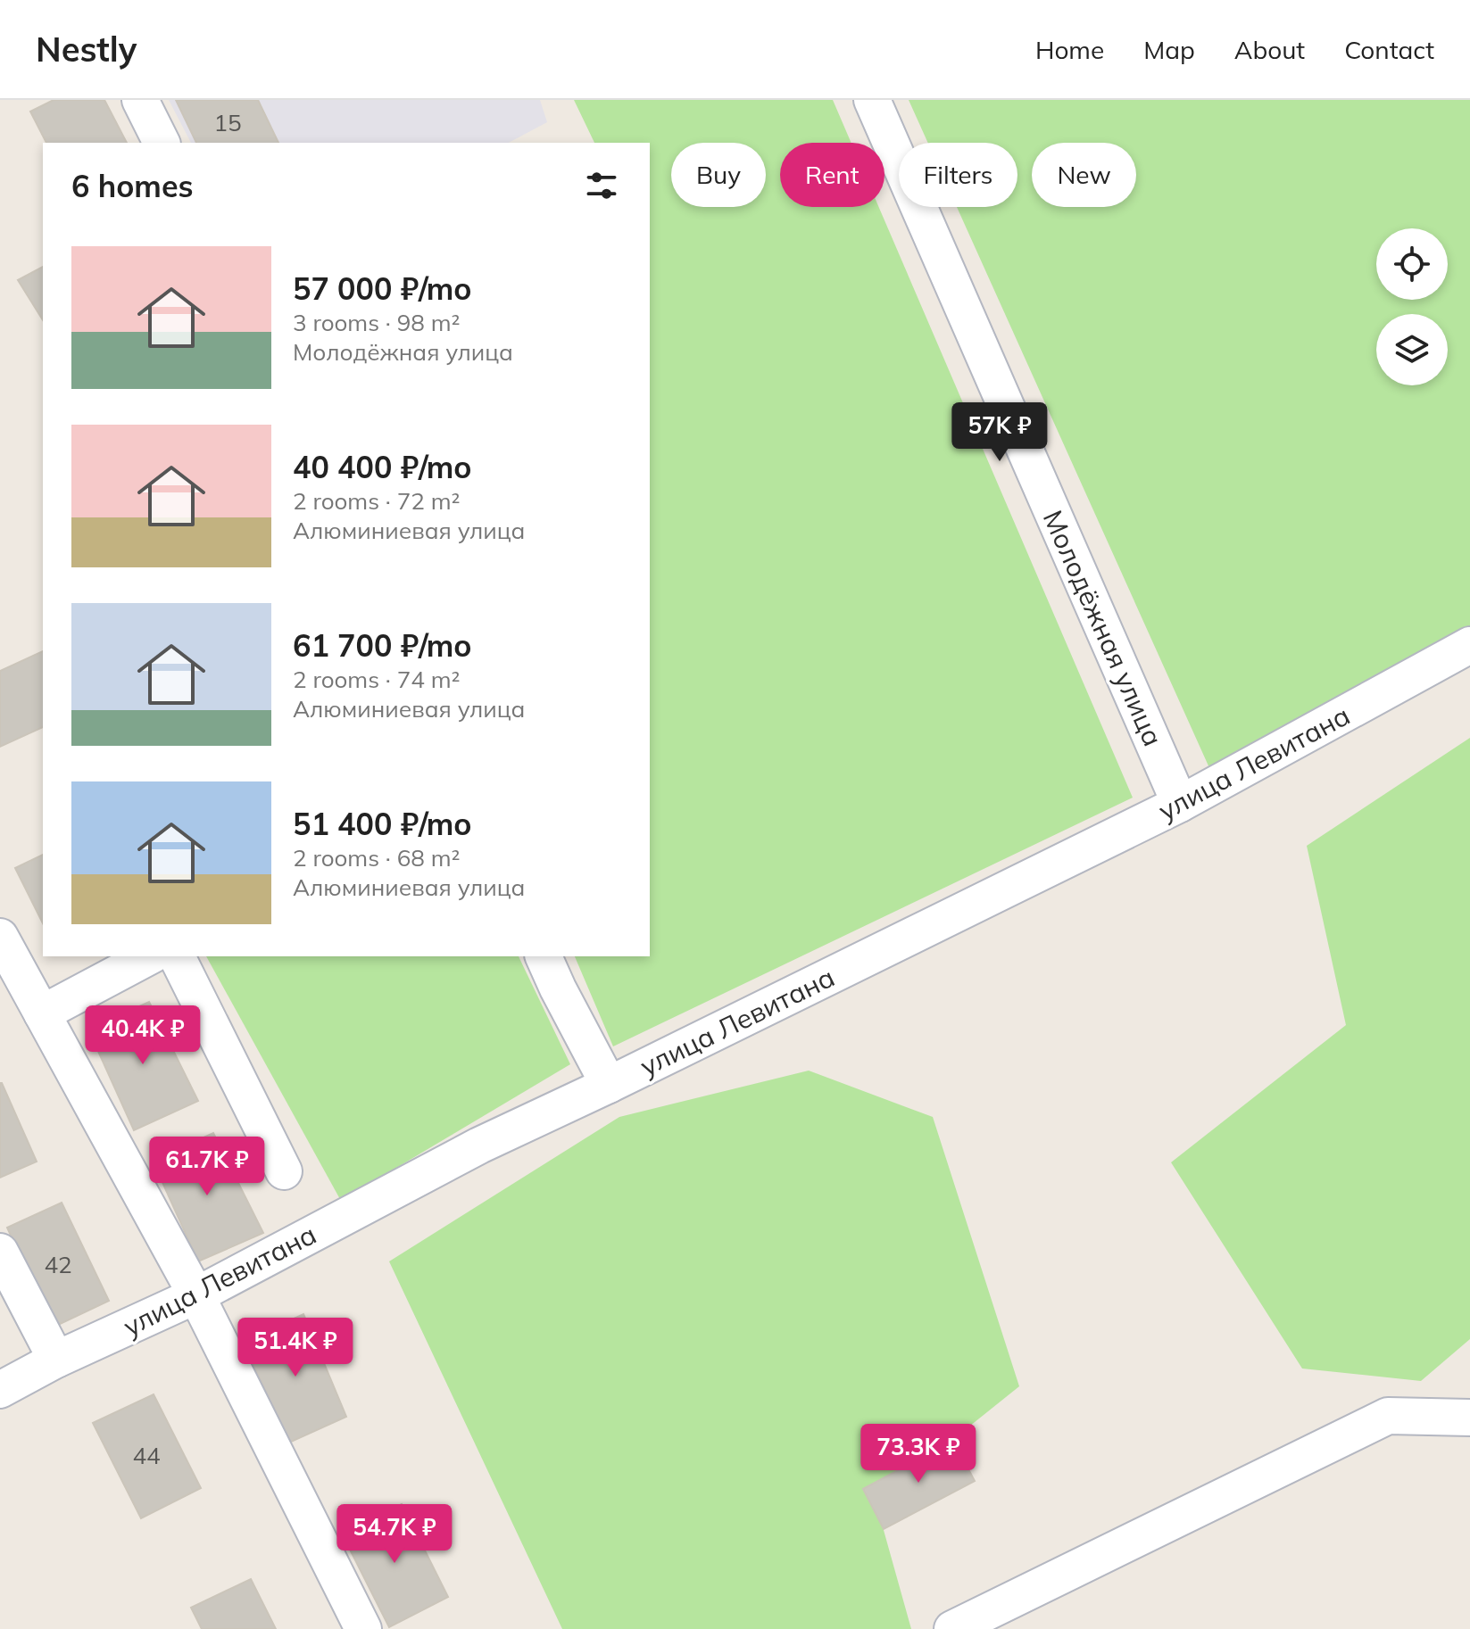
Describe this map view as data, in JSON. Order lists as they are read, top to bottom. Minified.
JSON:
{"streets":{"street":["Молодёжная улица","улица Левитана"]},"crossings":[["Молодёжная улица","улица Левитана"]],"house_numbers":["15","42","44"],"page":{"header":"Nestly","nav":["Home","Map","About","Contact"],"chip":["Buy","Rent","Filters","New"],"heading":"6 homes","list":[{"name":"57 000 ₽/mo","note":"3 rooms · 98 m² · Молодёжная улица"},{"name":"40 400 ₽/mo","note":"2 rooms · 72 m² · Алюминиевая улица"},{"name":"61 700 ₽/mo","note":"2 rooms · 74 m² · Алюминиевая улица"},{"name":"51 400 ₽/mo","note":"2 rooms · 68 m² · Алюминиевая улица"}],"price":["57K ₽","40.4K ₽","61.7K ₽","51.4K ₽","73.3K ₽","54.7K ₽"]}}
